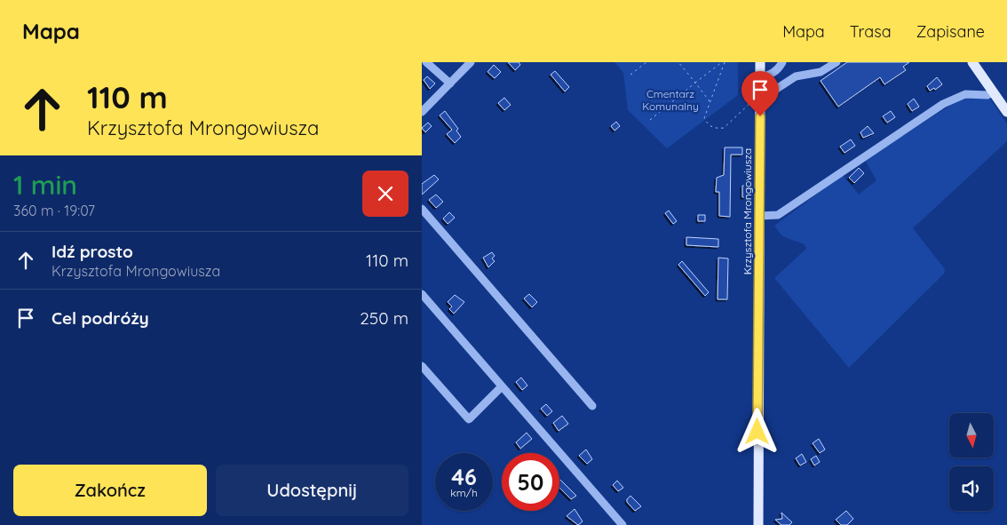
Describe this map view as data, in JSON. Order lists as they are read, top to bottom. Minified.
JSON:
{"streets":{"main road":["Krzysztofa Mrongowiusza"]},"parks":["Cmentarz Komunalny"],"north":"bottom","page":{"header":"Mapa","nav":["Mapa","Trasa","Zapisane"],"turn":["110 m","Krzysztofa Mrongowiusza"],"heading":["1 min","360 m · 19:07"],"list":[{"name":"Idź prosto","note":"Krzysztofa Mrongowiusza","value":"110 m"},{"name":"Cel podróży","value":"250 m"}],"speed":"46 km/h","limit":"50","buttons":["Zakończ","Udostępnij"]}}
